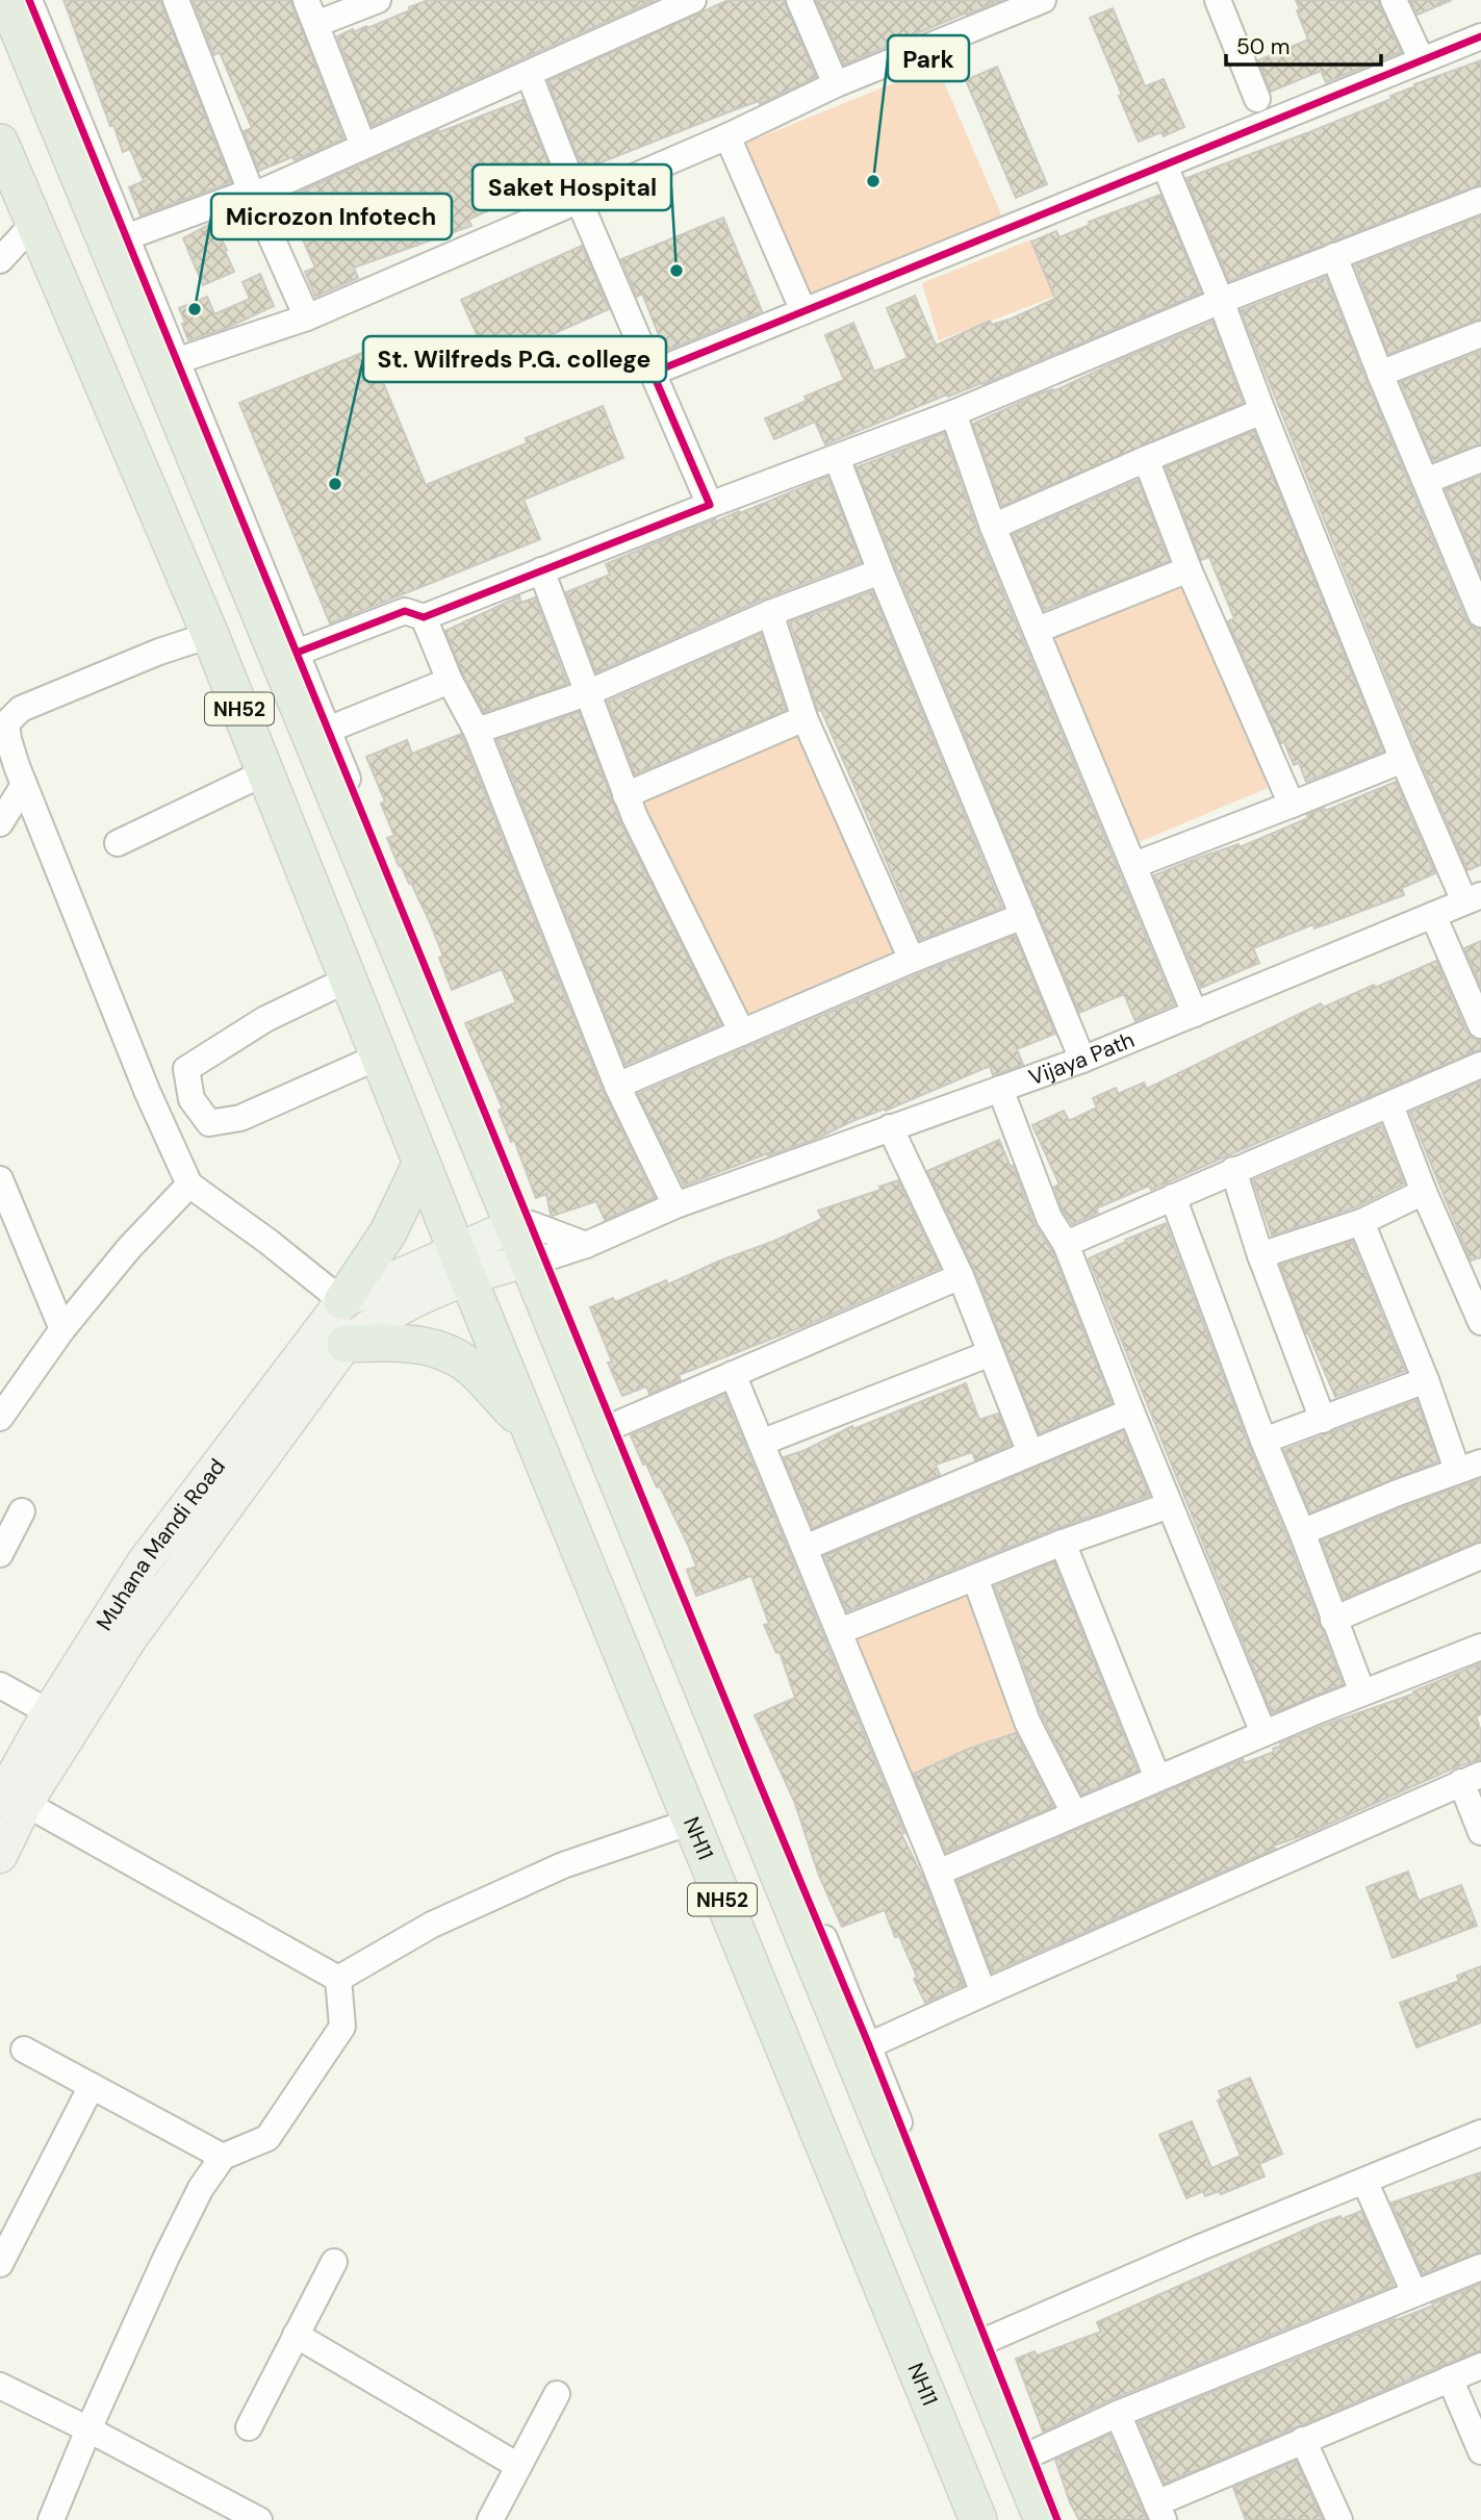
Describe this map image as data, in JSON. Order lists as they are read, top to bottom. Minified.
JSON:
{"streets":{"highway":["NH52","NH11"],"main road":["Muhana Mandi Road"],"street":["Vijaya Path"]},"crossings":[["NH52","Vijaya Path"],["NH52","NH11"]],"places":["Park","Saket Hospital","Microzon Infotech","St. Wilfreds P.G. college"],"scale_bar":"50 m"}
